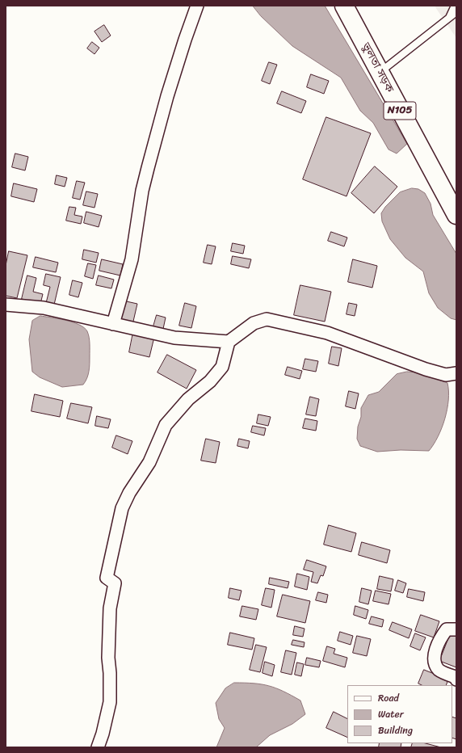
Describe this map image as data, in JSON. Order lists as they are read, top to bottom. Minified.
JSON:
{"streets":{"highway":["ভুলতা সড়ক","N105"]},"legend":["Road","Water","Building"]}
